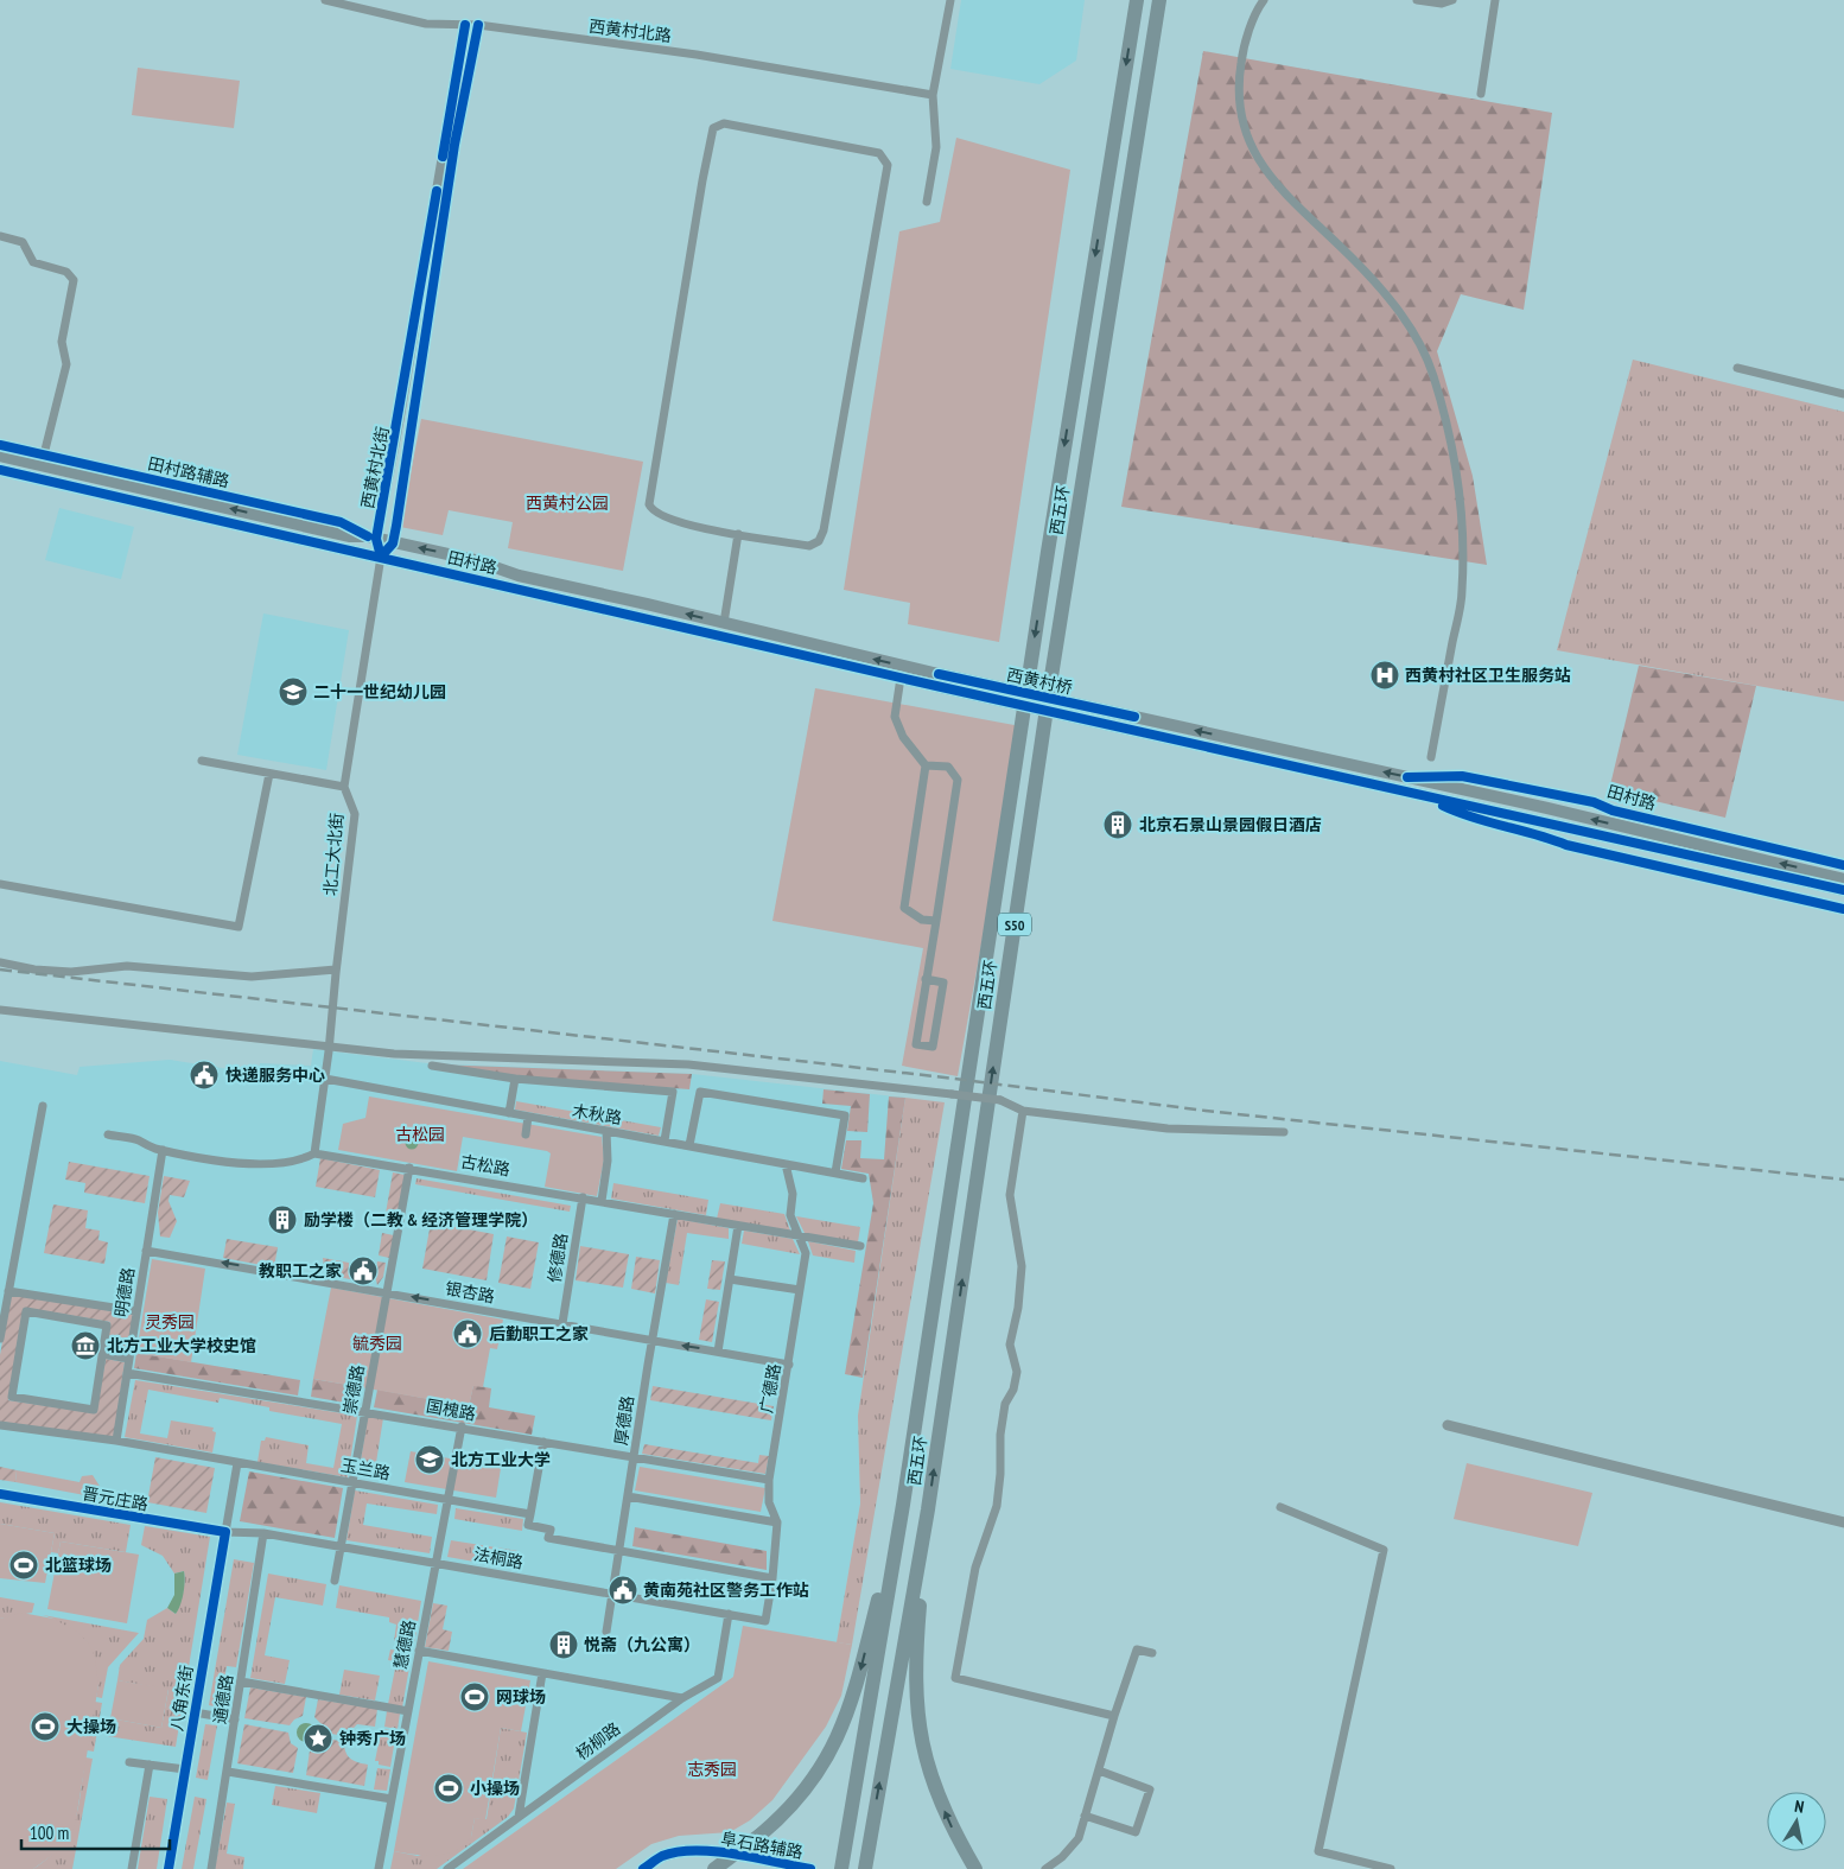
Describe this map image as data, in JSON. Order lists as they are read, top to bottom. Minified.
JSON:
{"streets":{"highway":["西五环","S50"],"main road":["田村路","西黄村桥","阜石路辅路"],"street":["西黄村北路","西黄村北街","田村路辅路","北工大北街","木秋路","古松路","修德路","明德路","银杏路","广德路","崇德路","国槐路","厚德路","玉兰路","晋元庄路","法桐路","慧德路","八角东街","通德路","杨柳路"]},"crossings":[["西黄村北路","西黄村北街"],["西黄村北街","田村路辅路"],["西黄村北街","田村路"],["田村路辅路","田村路"],["田村路","西黄村桥"],["北工大北街","木秋路"],["北工大北街","古松路"],["木秋路","广德路"],["古松路","修德路"],["古松路","明德路"],["古松路","广德路"],["古松路","崇德路"],["古松路","厚德路"],["修德路","银杏路"],["明德路","银杏路"],["明德路","国槐路"],["明德路","玉兰路"],["银杏路","广德路"],["银杏路","崇德路"],["银杏路","厚德路"],["广德路","国槐路"],["广德路","法桐路"],["崇德路","国槐路"],["崇德路","玉兰路"],["崇德路","法桐路"],["国槐路","厚德路"],["国槐路","慧德路"],["厚德路","法桐路"],["玉兰路","慧德路"],["晋元庄路","法桐路"],["晋元庄路","八角东街"],["法桐路","慧德路"],["法桐路","八角东街"],["法桐路","通德路"],["法桐路","杨柳路"]],"one_way":["银杏路"],"parks":["西黄村公园","古松园","灵秀园","毓秀园","志秀园"],"places":{"hospital":["西黄村社区卫生服务站"],"school or university":["二十一世纪幼儿园","北方工业大学"],"building":["北京石景山景园假日酒店","励学楼（二教 & 经济管理学院）","悦斋（九公寓）"],"public building":["快递服务中心","教职工之家","后勤职工之家","黄南苑社区警务工作站"],"museum":["北方工业大学校史馆"],"sports":["北篮球场","网球场","大操场","小操场"],"place":["钟秀广场"]},"scale_bar":"100 m","north":"top"}
